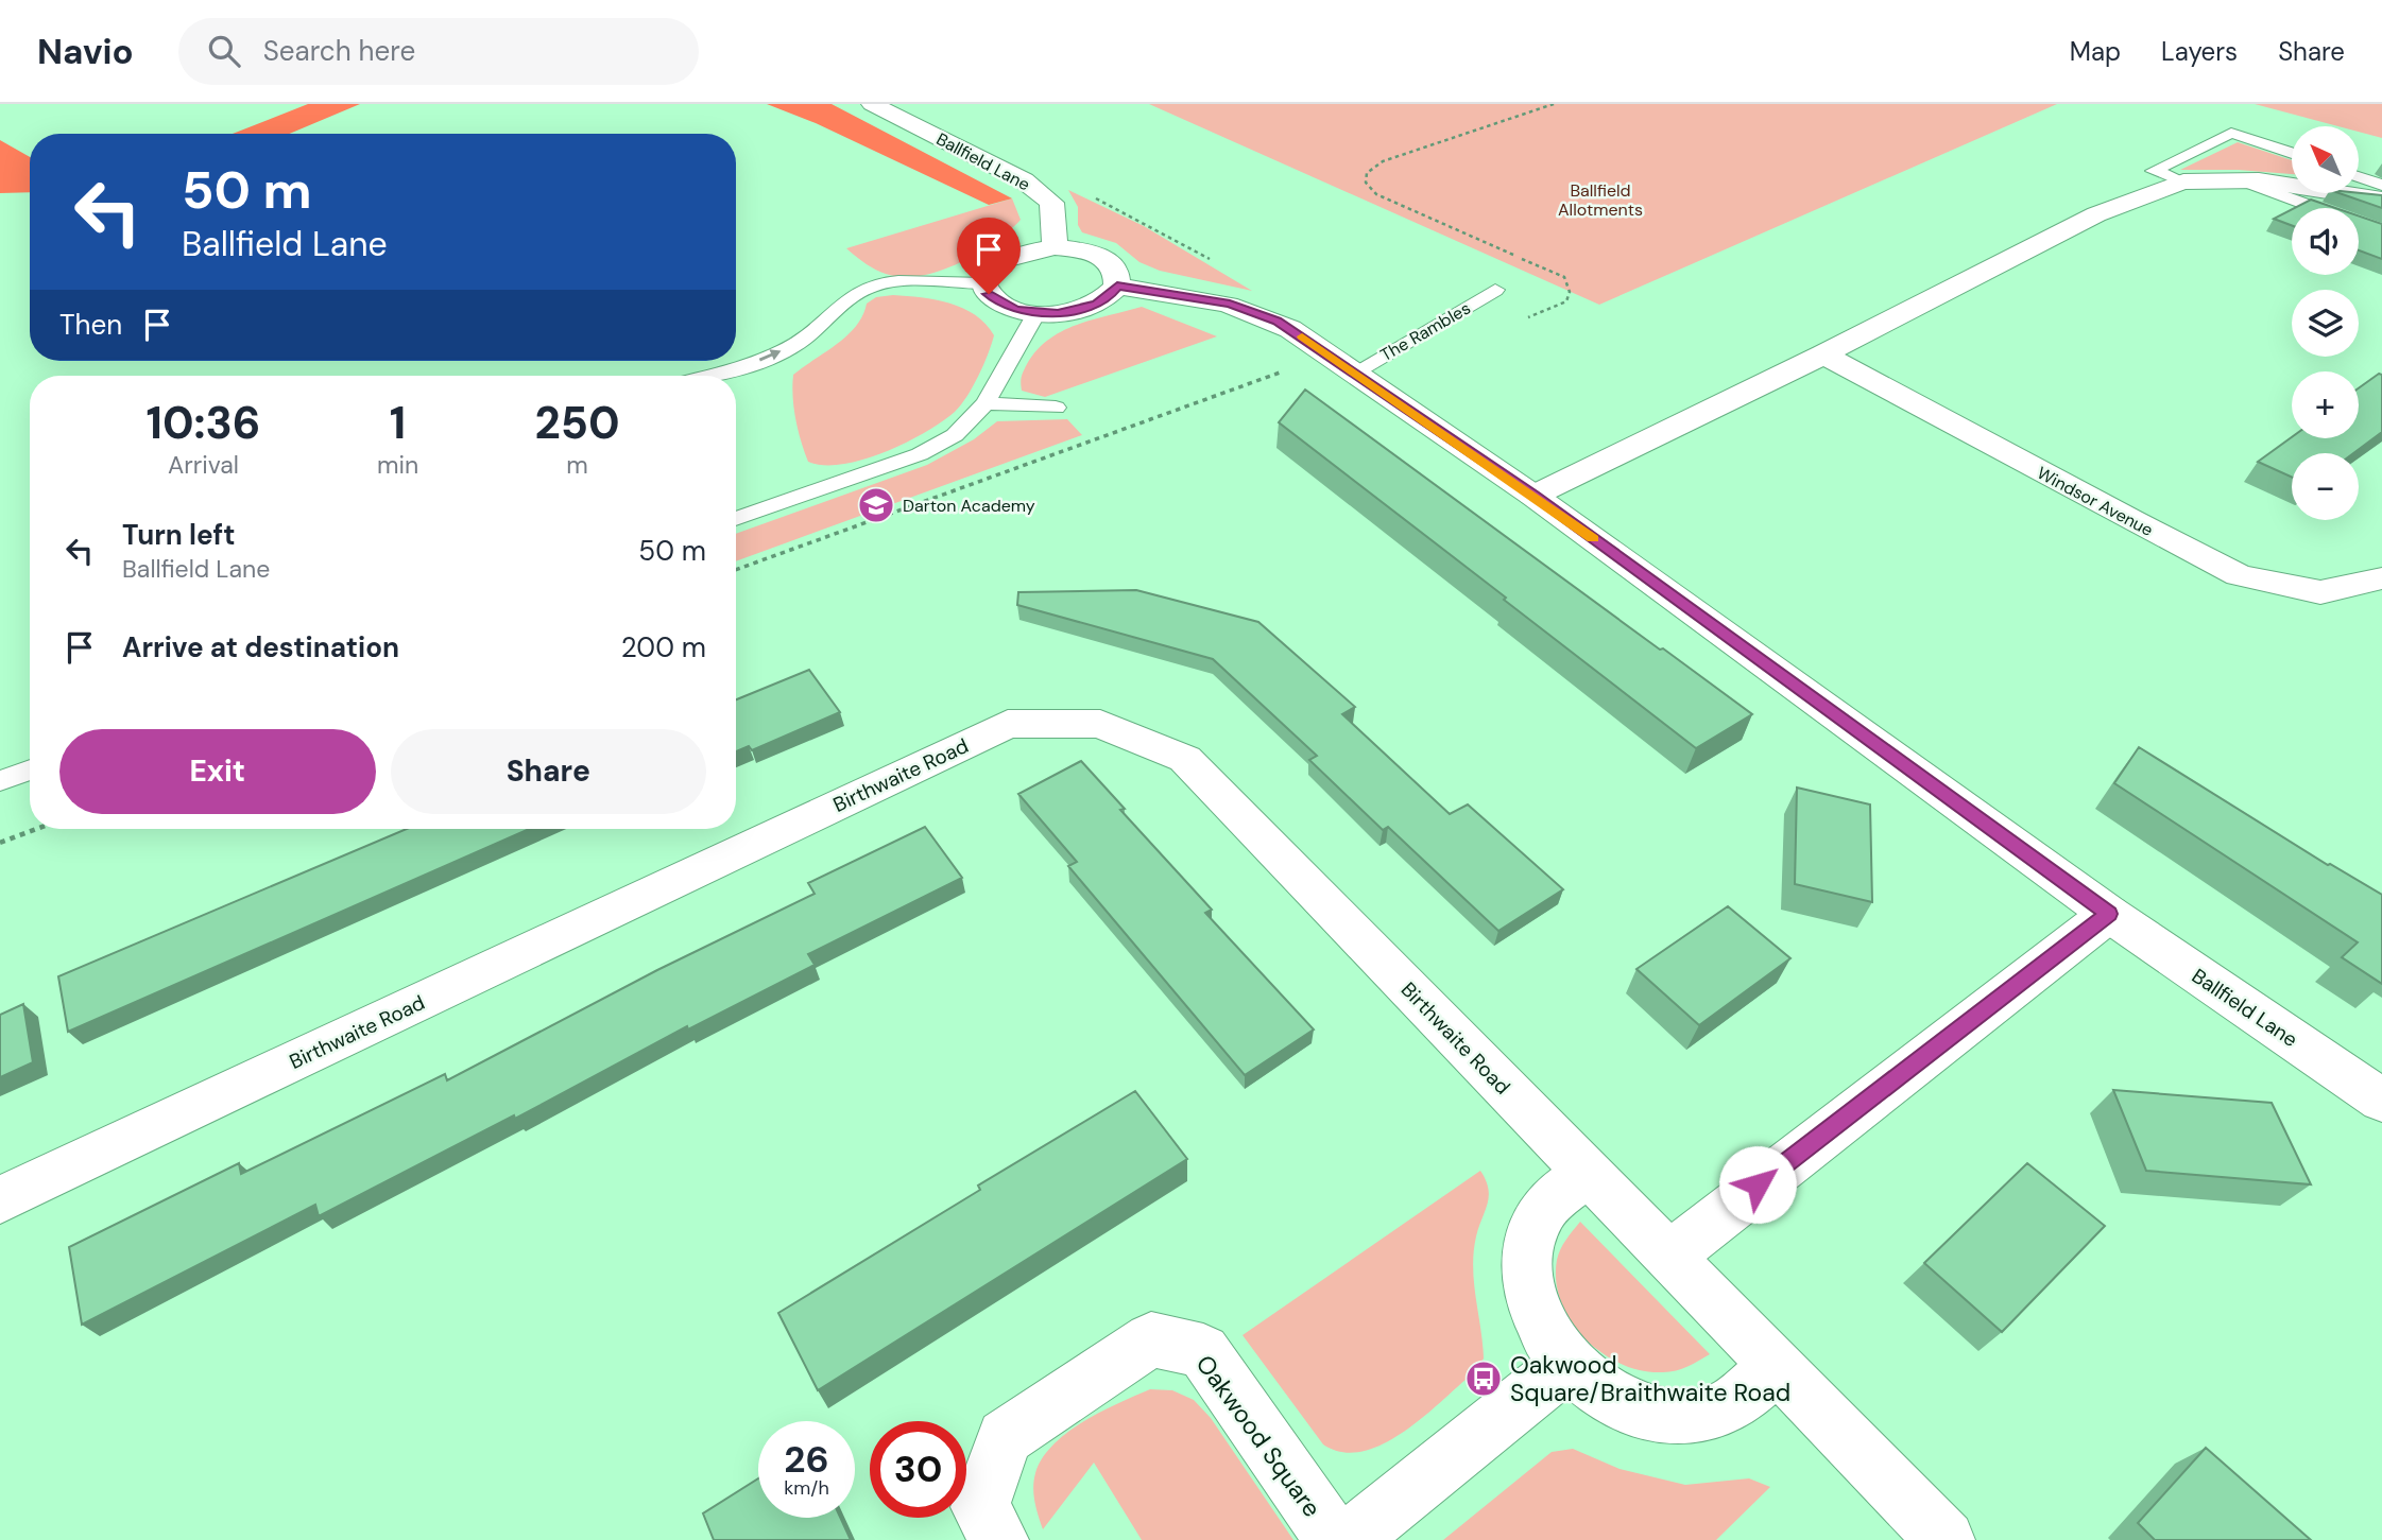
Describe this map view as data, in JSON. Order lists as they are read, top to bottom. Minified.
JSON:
{"streets":{"street":["Ballfield Lane","Windsor Avenue","Birthwaite Road","Oakwood Square"],"lane":["The Rambles"]},"crossings":[["Ballfield Lane","The Rambles"]],"parks":["Ballfield Allotments"],"places":{"school or university":["Darton Academy"],"bus stop":["Oakwood Square/Braithwaite Road"]},"north":"top left","page":{"header":"Navio","search":"Search here","nav":["Map","Layers","Share"],"map_buttons":["+","−"],"turn":["50 m","Ballfield Lane"],"then":"Then","eta":["10:36","Arrival","1","min","250","m"],"list":[{"name":"Turn left","note":"Ballfield Lane","value":"50 m"},{"name":"Arrive at destination","value":"200 m"}],"buttons":["Exit","Share"],"speed":"26 km/h","limit":"30"}}
